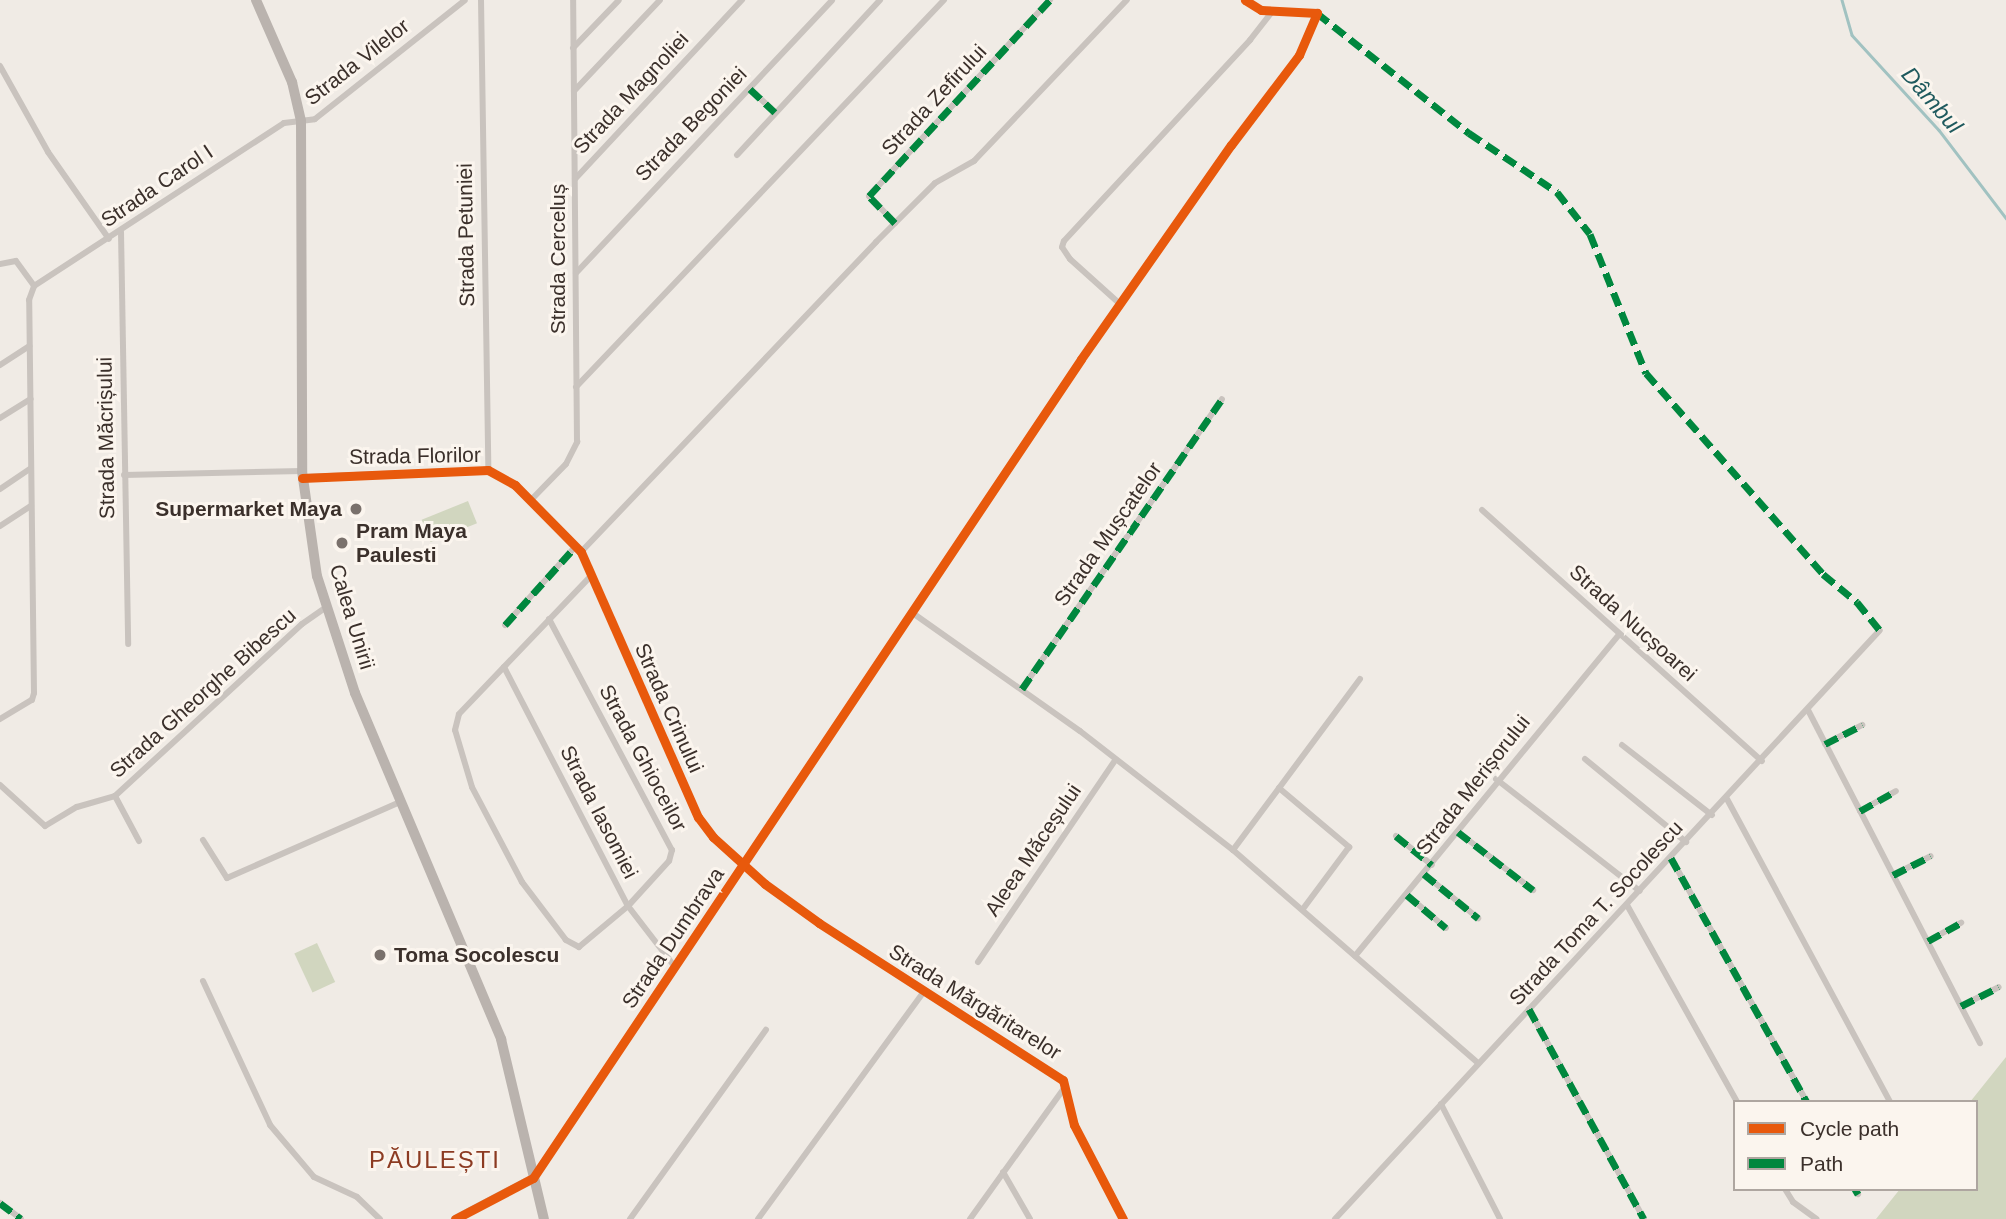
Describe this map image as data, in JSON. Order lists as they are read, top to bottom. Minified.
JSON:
{"streets":{"main road":["Calea Unirii"],"street":["Strada Vilelor","Strada Magnoliei","Strada Zefirului","Strada Begoniei","Strada Carol I","Strada Petuniei","Strada Cerceluș","Strada Măcrișului","Strada Florilor","Strada Mușcatelor","Strada Nucșoarei","Strada Gheorghe Bibescu","Strada Crinului","Strada Ghioceilor","Strada Merișorului","Strada Iasomiei","Aleea Măceșului","Strada Toma T. Socolescu","Strada Dumbrava","Strada Mărgăritarelor"]},"crossings":[["Strada Vilelor","Strada Carol I"],["Strada Vilelor","Calea Unirii"],["Strada Magnoliei","Strada Cerceluș"],["Strada Begoniei","Strada Cerceluș"],["Strada Carol I","Strada Măcrișului"],["Strada Carol I","Calea Unirii"],["Strada Petuniei","Strada Florilor"],["Strada Cerceluș","Strada Florilor"],["Strada Măcrișului","Strada Florilor"],["Strada Florilor","Calea Unirii"],["Strada Florilor","Strada Crinului"],["Calea Unirii","Strada Gheorghe Bibescu"],["Calea Unirii","Strada Dumbrava"],["Strada Nucșoarei","Strada Merișorului"],["Strada Nucșoarei","Strada Toma T. Socolescu"],["Strada Crinului","Strada Dumbrava"],["Strada Crinului","Strada Mărgăritarelor"],["Strada Ghioceilor","Strada Iasomiei"],["Strada Iasomiei","Strada Dumbrava"],["Strada Dumbrava","Strada Mărgăritarelor"]],"districts":["PĂULEȘTI"],"water":["Dâmbul"],"places":["Supermarket Maya","Pram Maya Paulesti","Toma Socolescu"],"legend":["Cycle path","Path"]}
